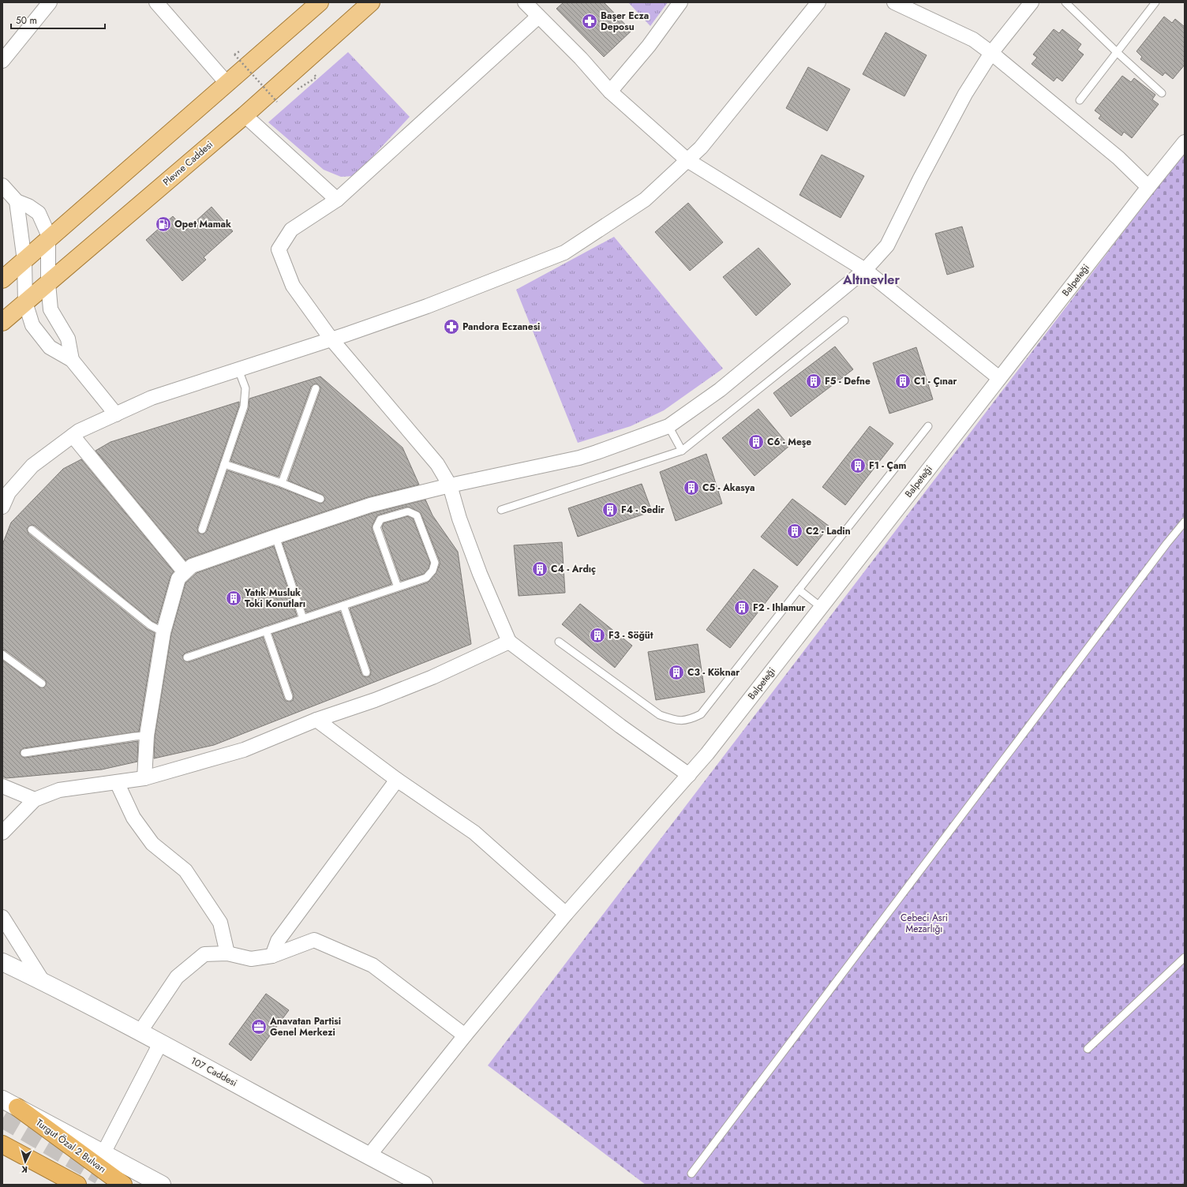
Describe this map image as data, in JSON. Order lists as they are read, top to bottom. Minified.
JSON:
{"streets":{"highway":["Turgut Özal 2 Bulvarı"],"main road":["Plevne Caddesi"],"street":["Balpeteği","107 Caddesi"]},"crossings":[["Balpeteği","107 Caddesi"]],"districts":["Altınevler"],"parks":["Cebeci Asri Mezarlığı"],"places":{"pharmacy":["Başer Ecza Deposu","Pandora Eczanesi"],"fuel station":["Opet Mamak"],"building":["F5 - Defne","C1 - Çınar","C6 - Meşe","F1 - Çam","C5 - Akasya","F4 - Sedir","C2 - Ladin","C4 - Ardıç","Yatık Musluk Toki Konutları","F2 - Ihlamur","F3 - Söğüt","C3 - Köknar"],"office":["Anavatan Partisi Genel Merkezi"]},"scale_bar":"50 m","north":"bottom"}
